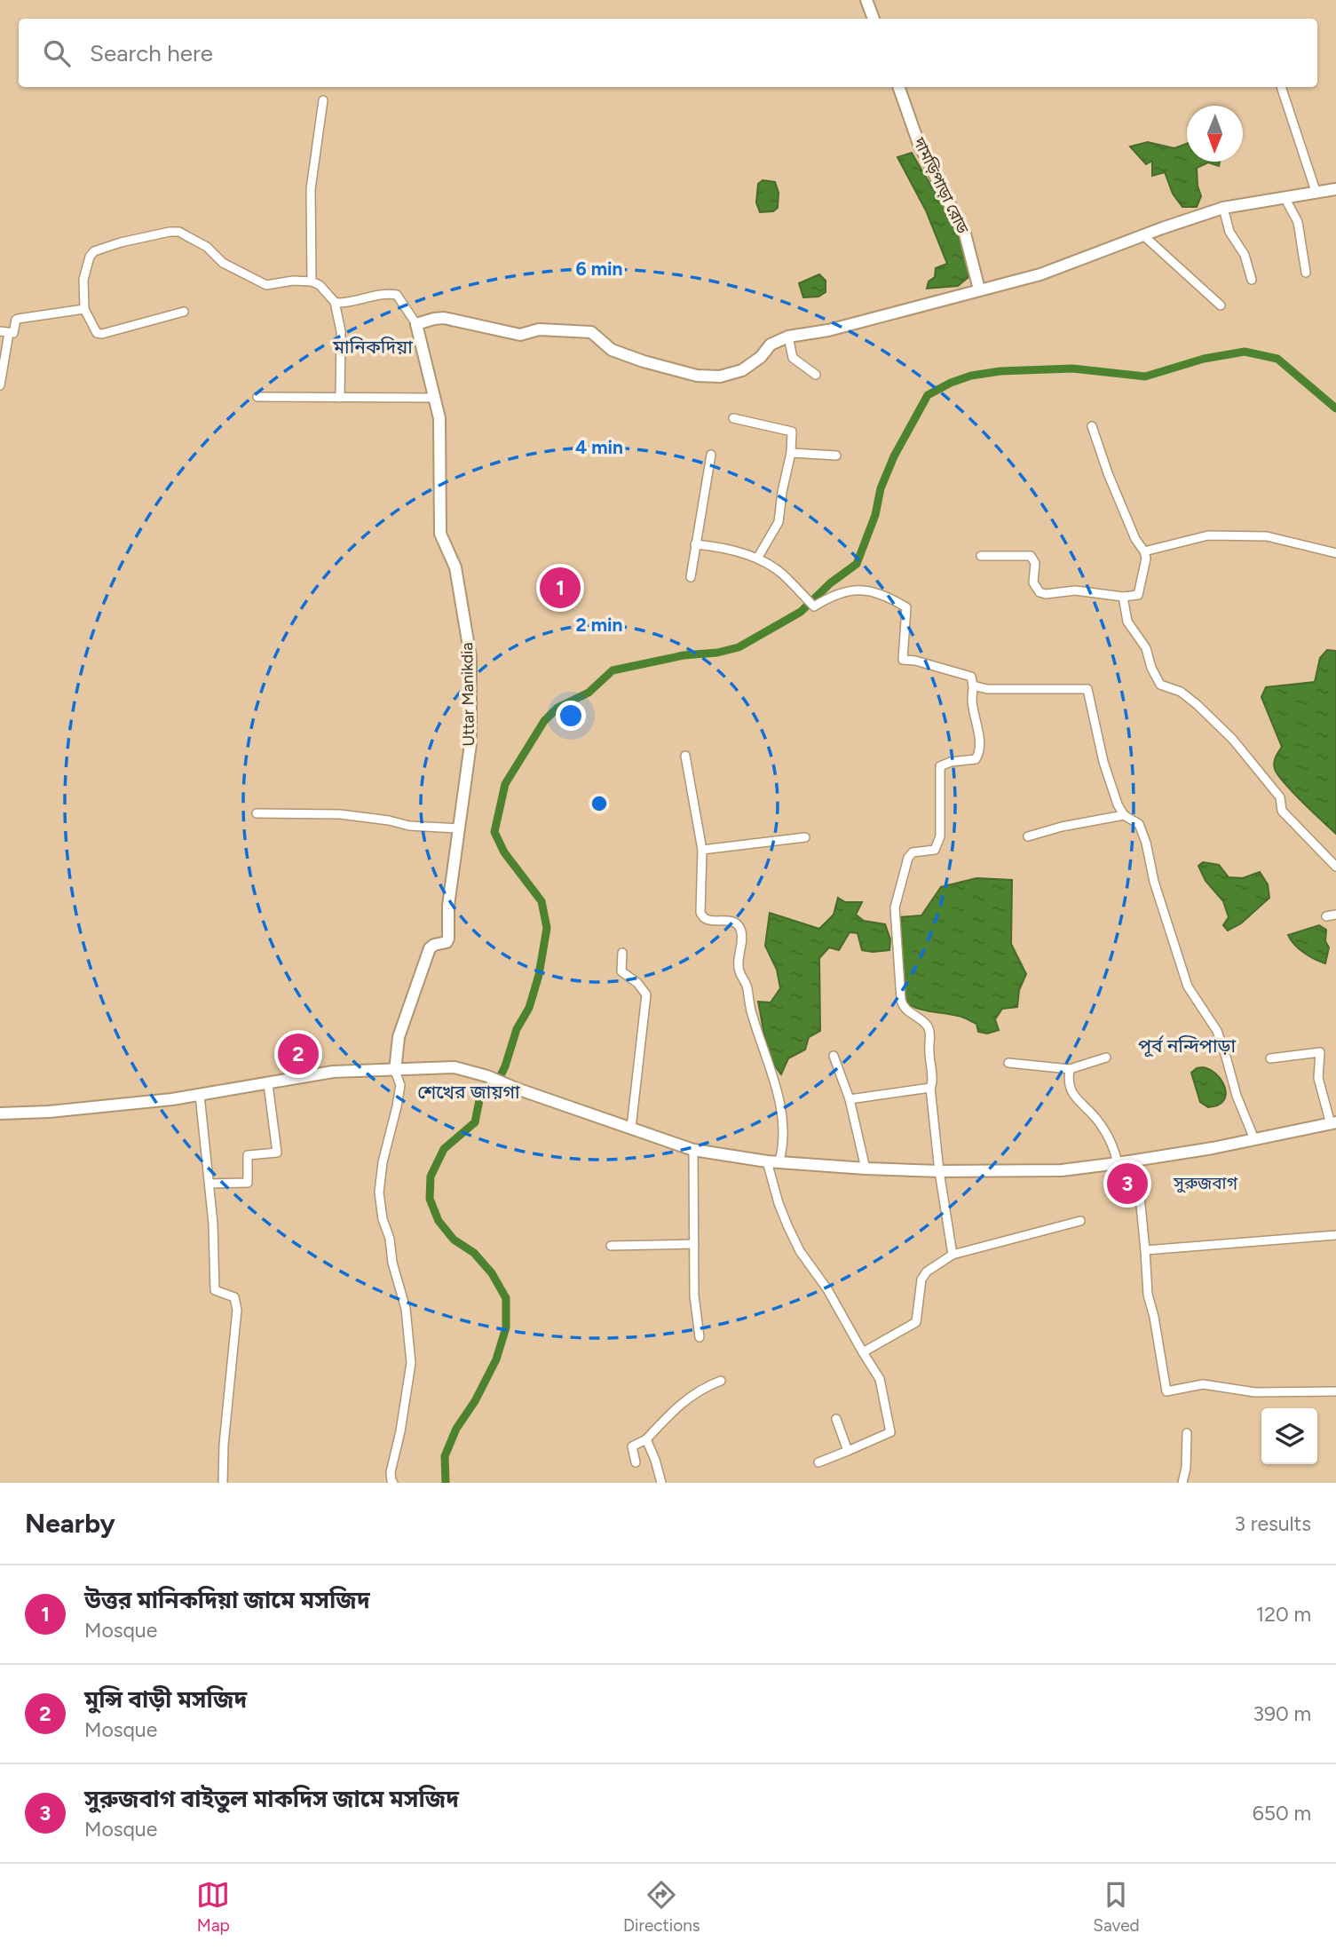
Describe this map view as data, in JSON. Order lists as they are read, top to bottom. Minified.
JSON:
{"streets":{"main road":["দামড়িপাড়া রোড","Uttar Manikdia"]},"districts":["মানিকদিয়া","পূর্ব নন্দিপাড়া","শেখের জায়গা","সুরুজবাগ"],"north":"bottom","page":{"search":"Search here","pins":["1","2","3"],"heading":["Nearby","3 results"],"list":[{"mark":"1","name":"উত্তর মানিকদিয়া জামে মসজিদ","note":"Mosque","value":"120 m"},{"mark":"2","name":"মুন্সি বাড়ী মসজিদ","note":"Mosque","value":"390 m"},{"mark":"3","name":"সুরুজবাগ বাইতুল মাকদিস জামে মসজিদ","note":"Mosque","value":"650 m"}],"nav":["Map","Directions","Saved"]},"rings":["6 min","4 min","2 min"]}
